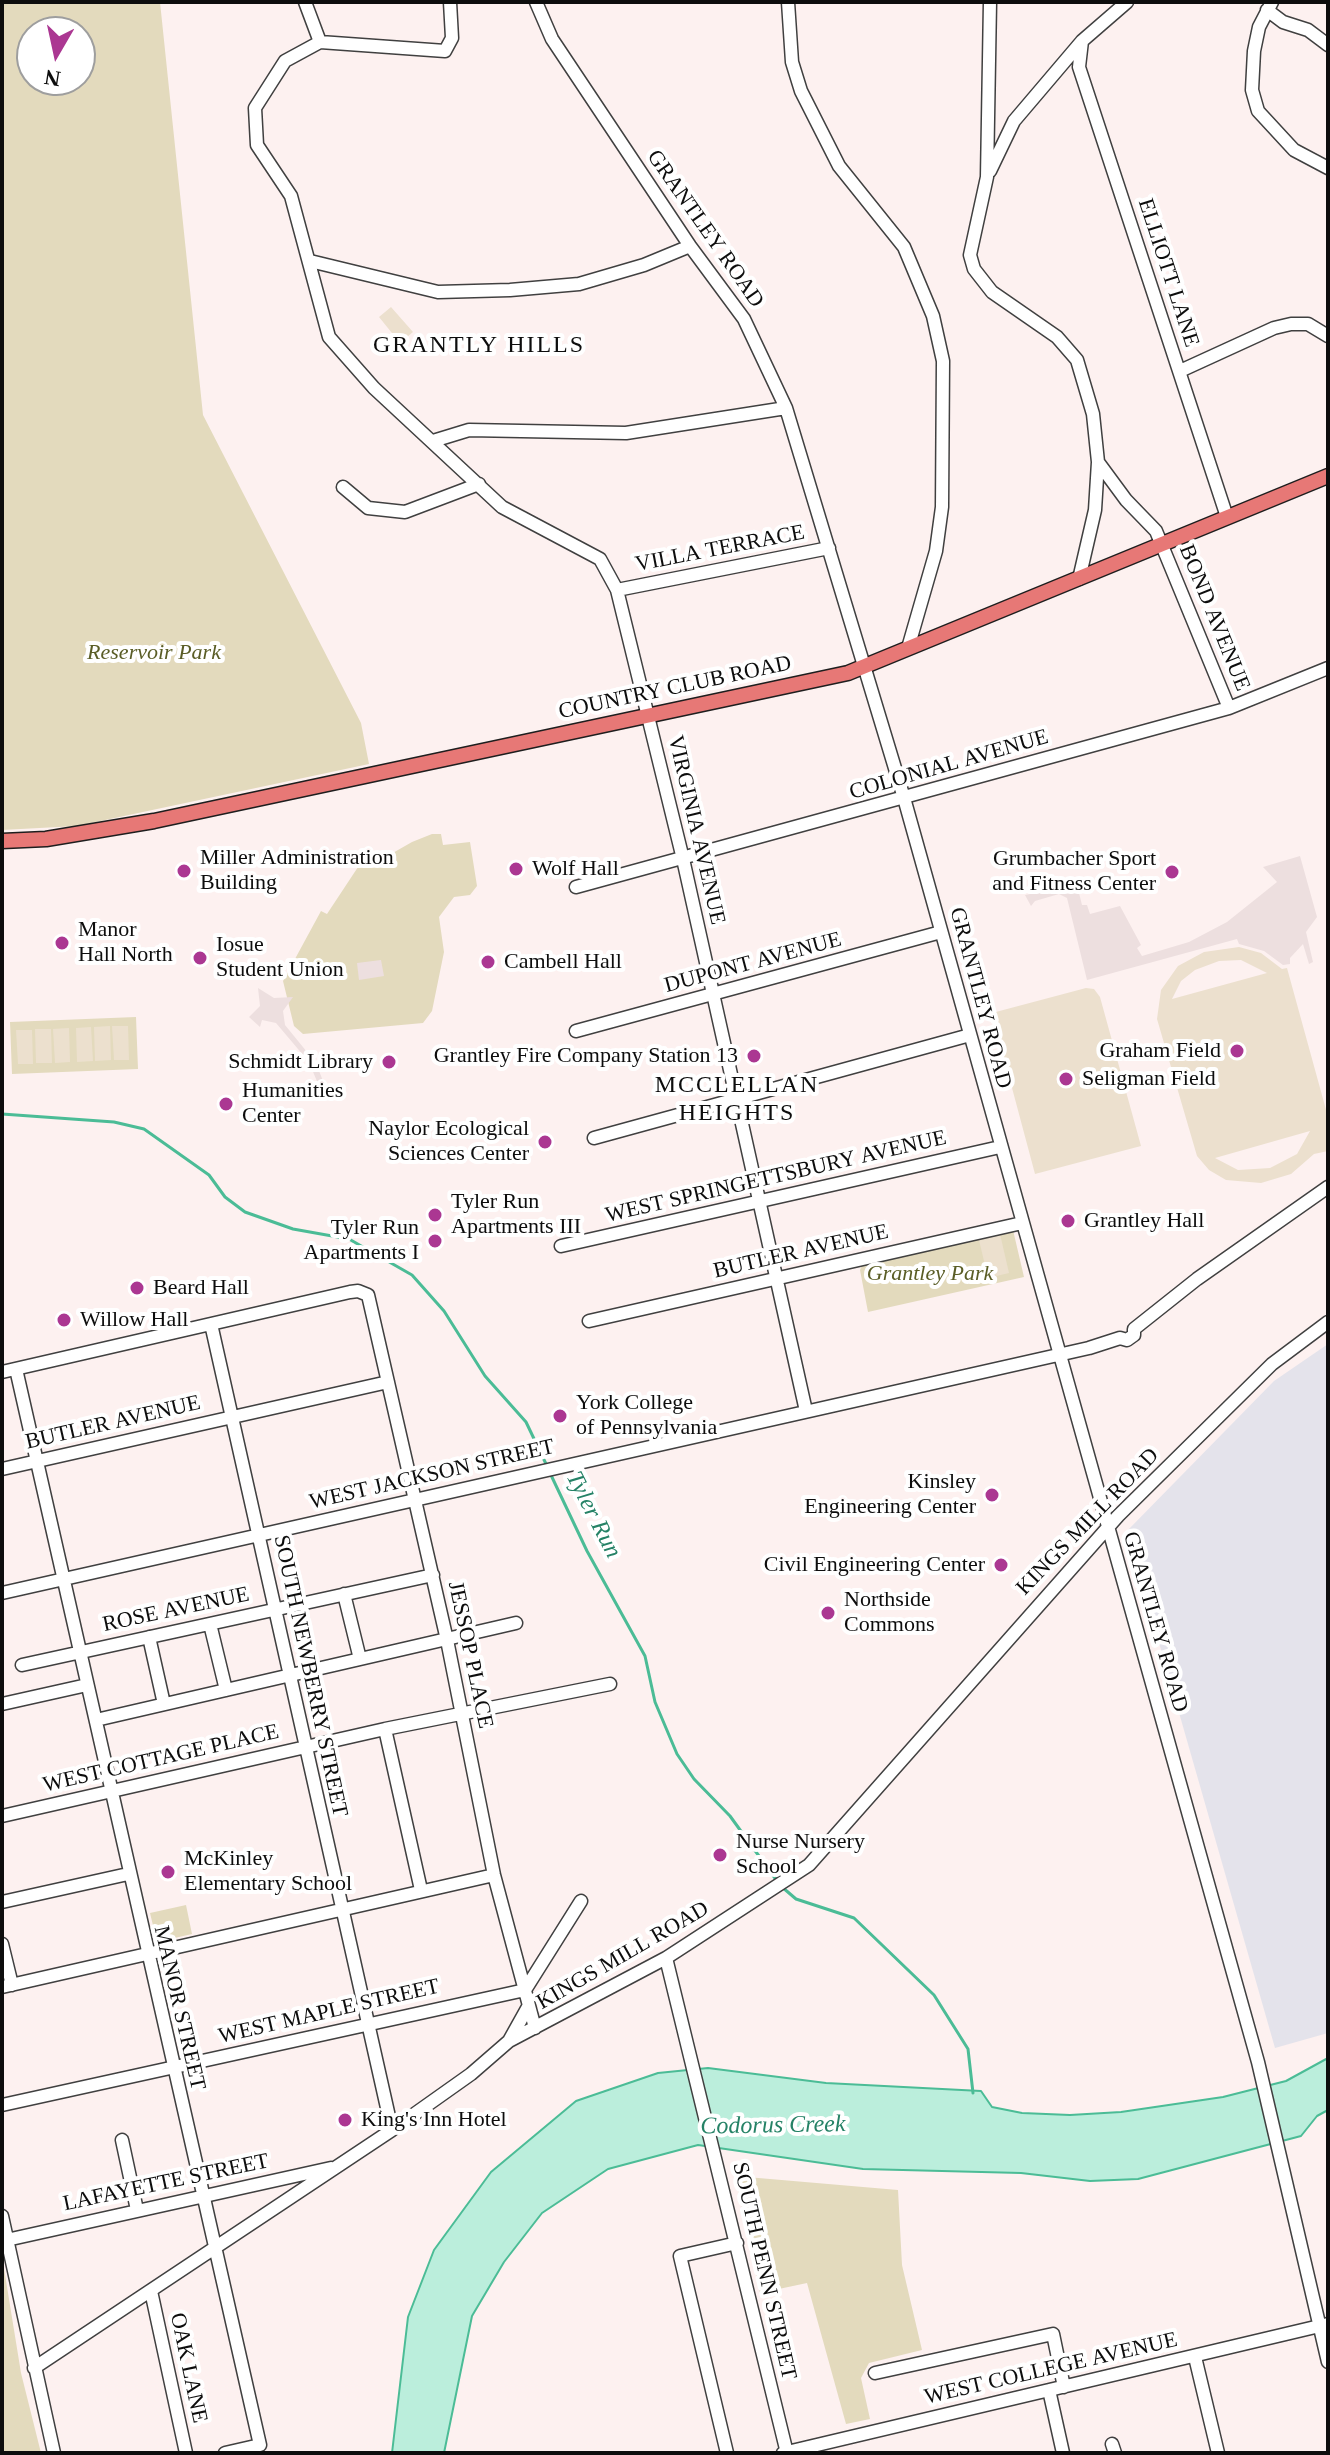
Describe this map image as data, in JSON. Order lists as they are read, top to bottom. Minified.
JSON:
{"streets":{"main road":["COUNTRY CLUB ROAD"],"street":["GRANTLEY ROAD","ELLIOTT LANE","VILLA TERRACE","BOND AVENUE","COLONIAL AVENUE","VIRGINIA AVENUE","DUPONT AVENUE","WEST SPRINGETTSBURY AVENUE","BUTLER AVENUE","WEST JACKSON STREET","KINGS MILL ROAD","ROSE AVENUE","JESSOP PLACE","SOUTH NEWBERRY STREET","WEST COTTAGE PLACE","MANOR STREET","WEST MAPLE STREET","LAFAYETTE STREET","SOUTH PENN STREET","OAK LANE","WEST COLLEGE AVENUE"]},"crossings":[["GRANTLEY ROAD","VILLA TERRACE"],["GRANTLEY ROAD","COUNTRY CLUB ROAD"],["GRANTLEY ROAD","COLONIAL AVENUE"],["GRANTLEY ROAD","DUPONT AVENUE"],["GRANTLEY ROAD","WEST SPRINGETTSBURY AVENUE"],["GRANTLEY ROAD","BUTLER AVENUE"],["GRANTLEY ROAD","WEST JACKSON STREET"],["GRANTLEY ROAD","KINGS MILL ROAD"],["GRANTLEY ROAD","WEST COLLEGE AVENUE"],["ELLIOTT LANE","COUNTRY CLUB ROAD"],["VILLA TERRACE","VIRGINIA AVENUE"],["BOND AVENUE","COUNTRY CLUB ROAD"],["BOND AVENUE","COLONIAL AVENUE"],["COUNTRY CLUB ROAD","VIRGINIA AVENUE"],["COLONIAL AVENUE","VIRGINIA AVENUE"],["VIRGINIA AVENUE","DUPONT AVENUE"],["VIRGINIA AVENUE","WEST SPRINGETTSBURY AVENUE"],["VIRGINIA AVENUE","BUTLER AVENUE"],["VIRGINIA AVENUE","WEST JACKSON STREET"],["BUTLER AVENUE","JESSOP PLACE"],["BUTLER AVENUE","SOUTH NEWBERRY STREET"],["BUTLER AVENUE","MANOR STREET"],["WEST JACKSON STREET","JESSOP PLACE"],["WEST JACKSON STREET","SOUTH NEWBERRY STREET"],["WEST JACKSON STREET","MANOR STREET"],["KINGS MILL ROAD","JESSOP PLACE"],["KINGS MILL ROAD","SOUTH NEWBERRY STREET"],["KINGS MILL ROAD","MANOR STREET"],["KINGS MILL ROAD","LAFAYETTE STREET"],["KINGS MILL ROAD","SOUTH PENN STREET"],["KINGS MILL ROAD","OAK LANE"],["ROSE AVENUE","JESSOP PLACE"],["ROSE AVENUE","SOUTH NEWBERRY STREET"],["ROSE AVENUE","MANOR STREET"],["JESSOP PLACE","SOUTH NEWBERRY STREET"],["JESSOP PLACE","WEST COTTAGE PLACE"],["JESSOP PLACE","WEST MAPLE STREET"],["SOUTH NEWBERRY STREET","WEST COTTAGE PLACE"],["SOUTH NEWBERRY STREET","WEST MAPLE STREET"],["WEST COTTAGE PLACE","MANOR STREET"],["MANOR STREET","WEST MAPLE STREET"],["MANOR STREET","LAFAYETTE STREET"],["SOUTH PENN STREET","WEST COLLEGE AVENUE"]],"districts":["GRANTLY HILLS","MCCLELLAN HEIGHTS"],"water":["Tyler Run","Codorus Creek"],"parks":["Reservoir Park","Grantley Park"],"places":["Wolf Hall","Miller Administration Building","Grumbacher Sport and Fitness Center","Manor Hall North","Iosue Student Union","Cambell Hall","Graham Field","Grantley Fire Company Station 13","Schmidt Library","Seligman Field","Humanities Center","Naylor Ecological Sciences Center","Tyler Run Apartments III","Grantley Hall","Tyler Run Apartments I","Beard Hall","Willow Hall","York College of Pennsylvania","Kinsley Engineering Center","Civil Engineering Center","Northside Commons","Nurse Nursery School","McKinley Elementary School","King's Inn Hotel"],"north":"bottom"}
